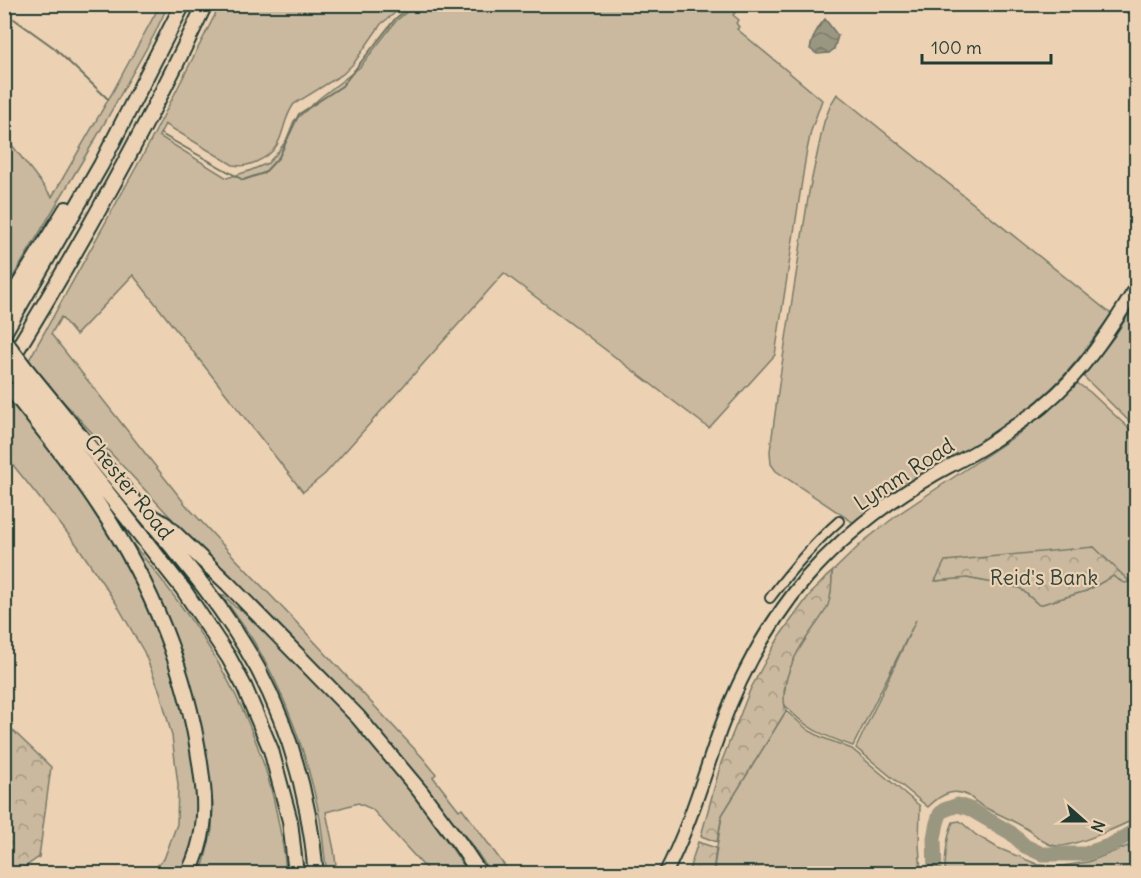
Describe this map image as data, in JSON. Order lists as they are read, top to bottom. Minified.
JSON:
{"streets":{"highway":["Chester Road"],"main road":["Lymm Road"]},"parks":["Reid's Bank"],"scale_bar":"100 m","north":"right"}
